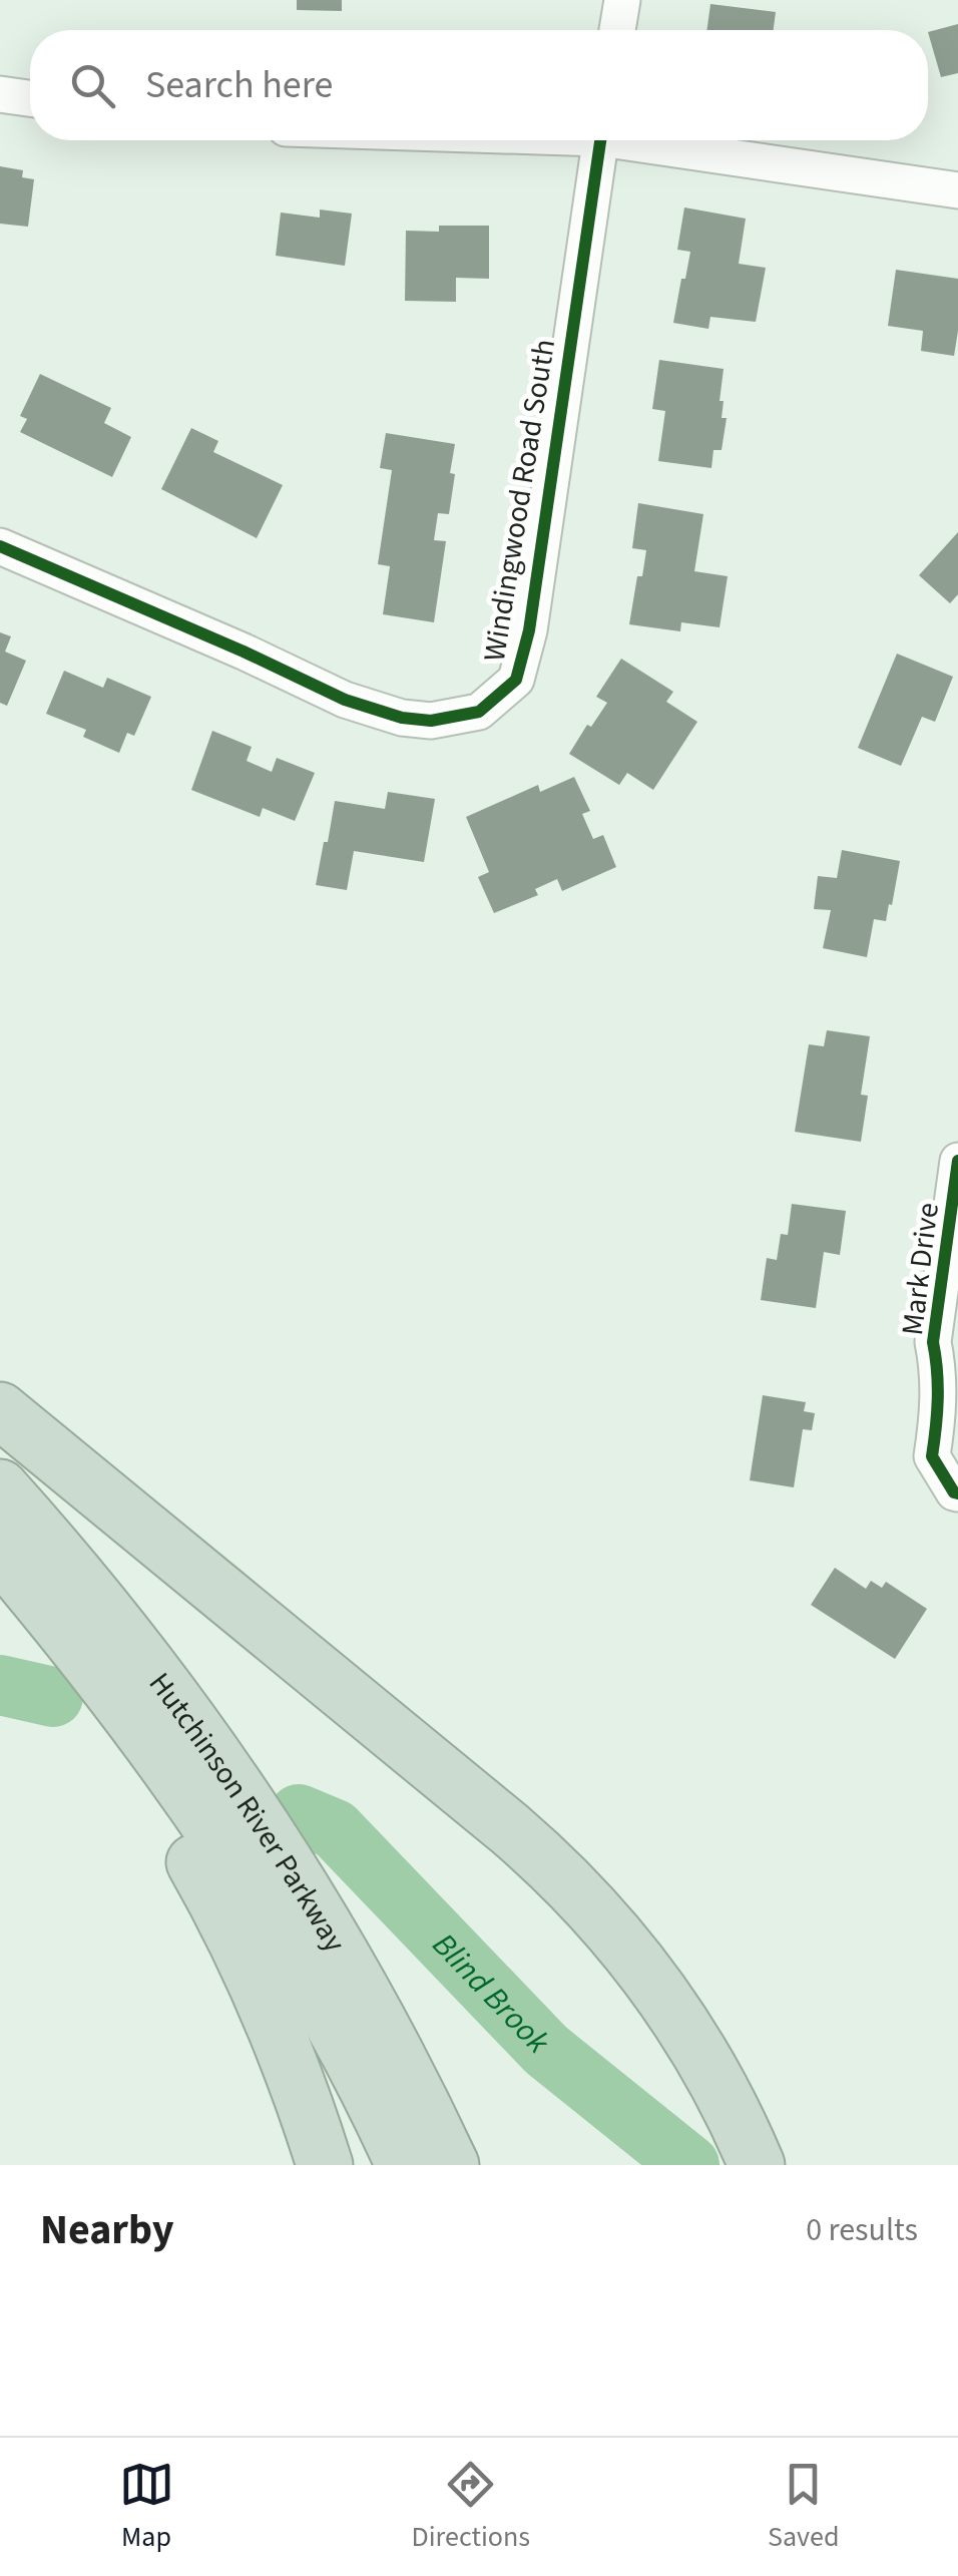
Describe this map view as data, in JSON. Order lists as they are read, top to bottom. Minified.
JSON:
{"streets":{"highway":["Hutchinson River Parkway"],"street":["Windingwood Road South","Mark Drive"]},"water":["Blind Brook"],"page":{"search":"Search here","heading":["Nearby","0 results"],"nav":["Map","Directions","Saved"]}}
